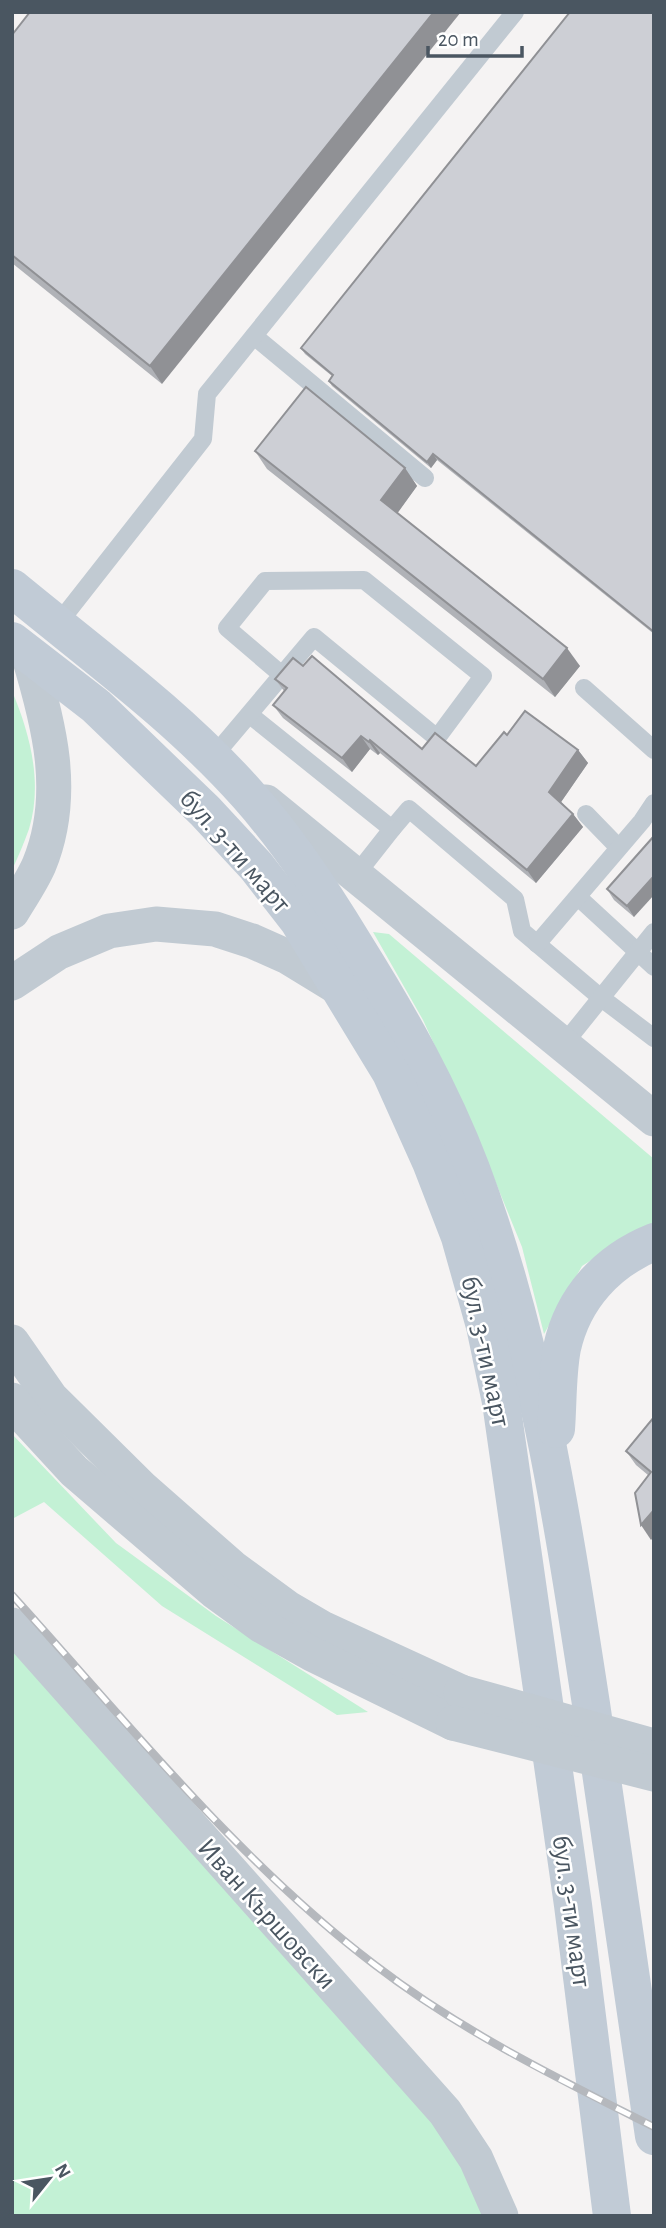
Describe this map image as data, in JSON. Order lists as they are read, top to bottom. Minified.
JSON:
{"streets":{"main road":["бул. 3-ти март"],"street":["Иван Кършовски"]},"scale_bar":"20 m","north":"top right"}
